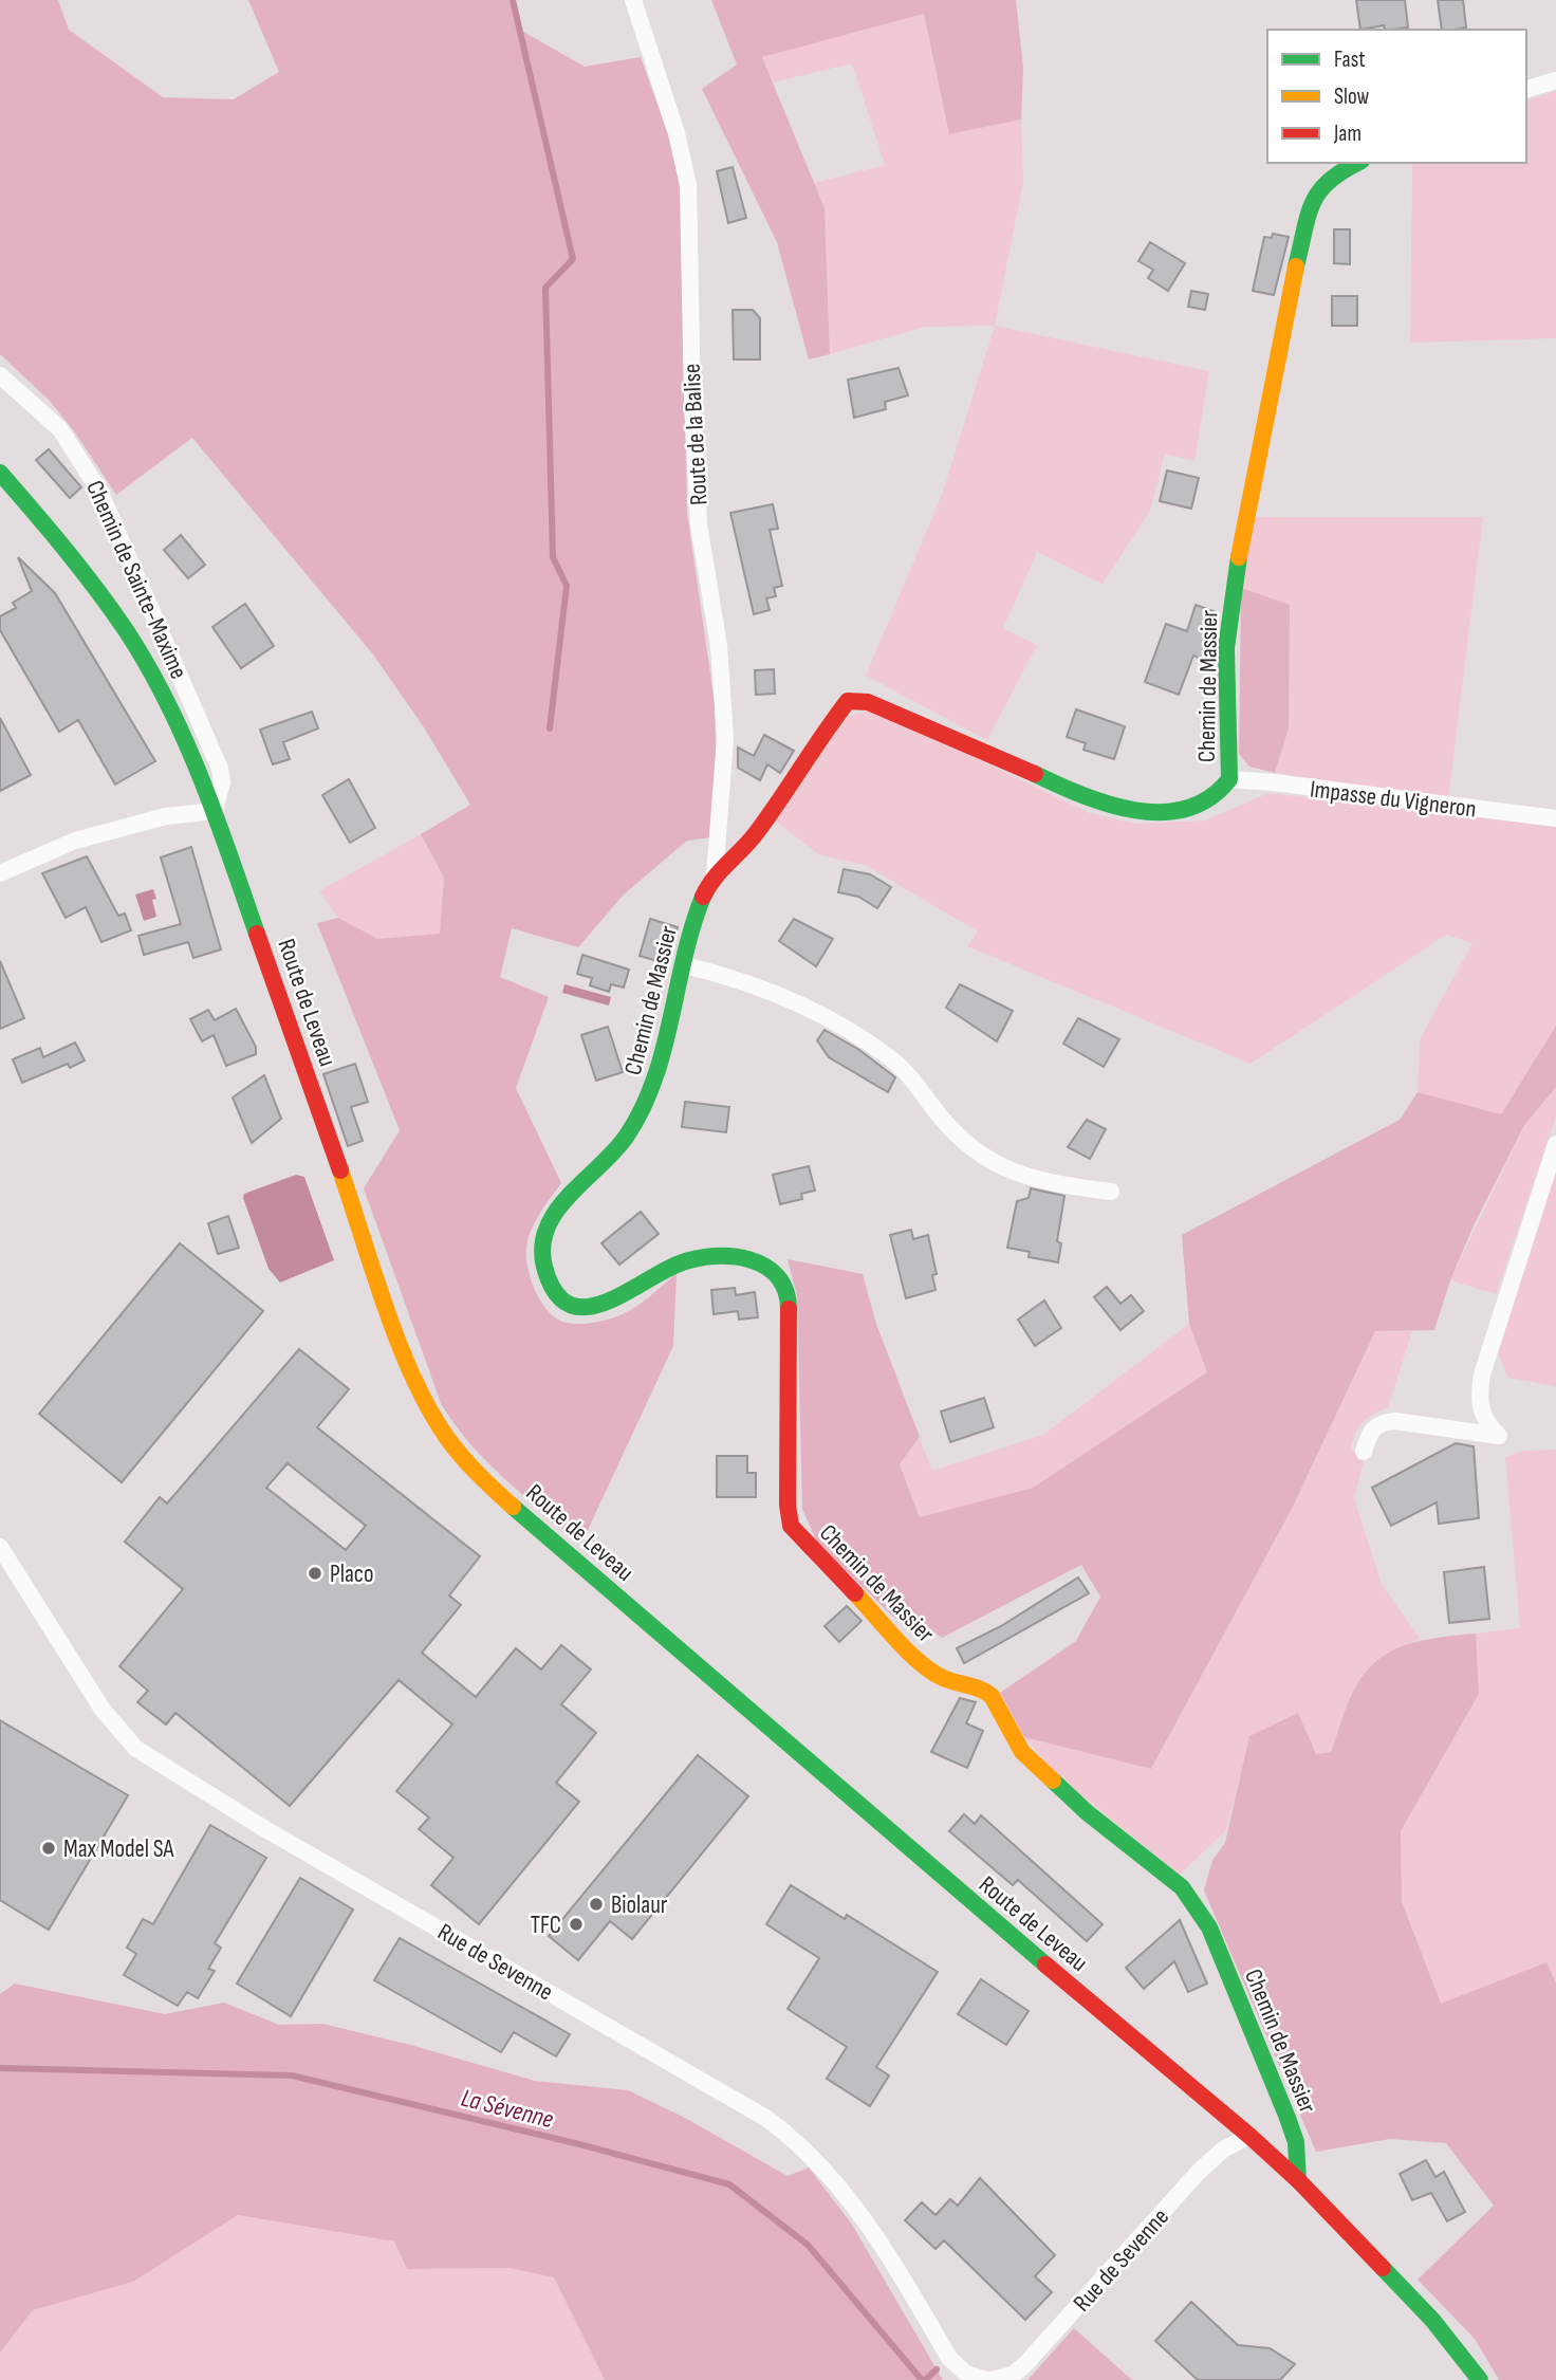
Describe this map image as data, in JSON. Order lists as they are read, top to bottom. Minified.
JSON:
{"streets":{"street":["Route de la Balise","Chemin de Sainte-Maxime","Chemin de Massier","Impasse du Vigneron","Route de Leveau","Rue de Sevenne"]},"crossings":[["Route de la Balise","Chemin de Massier"],["Chemin de Sainte-Maxime","Route de Leveau"],["Chemin de Massier","Impasse du Vigneron"],["Chemin de Massier","Route de Leveau"],["Route de Leveau","Rue de Sevenne"]],"water":["La Sévenne"],"places":["Placo","Max Model SA","Biolaur","TFC"],"legend":["Fast","Slow","Jam"]}
